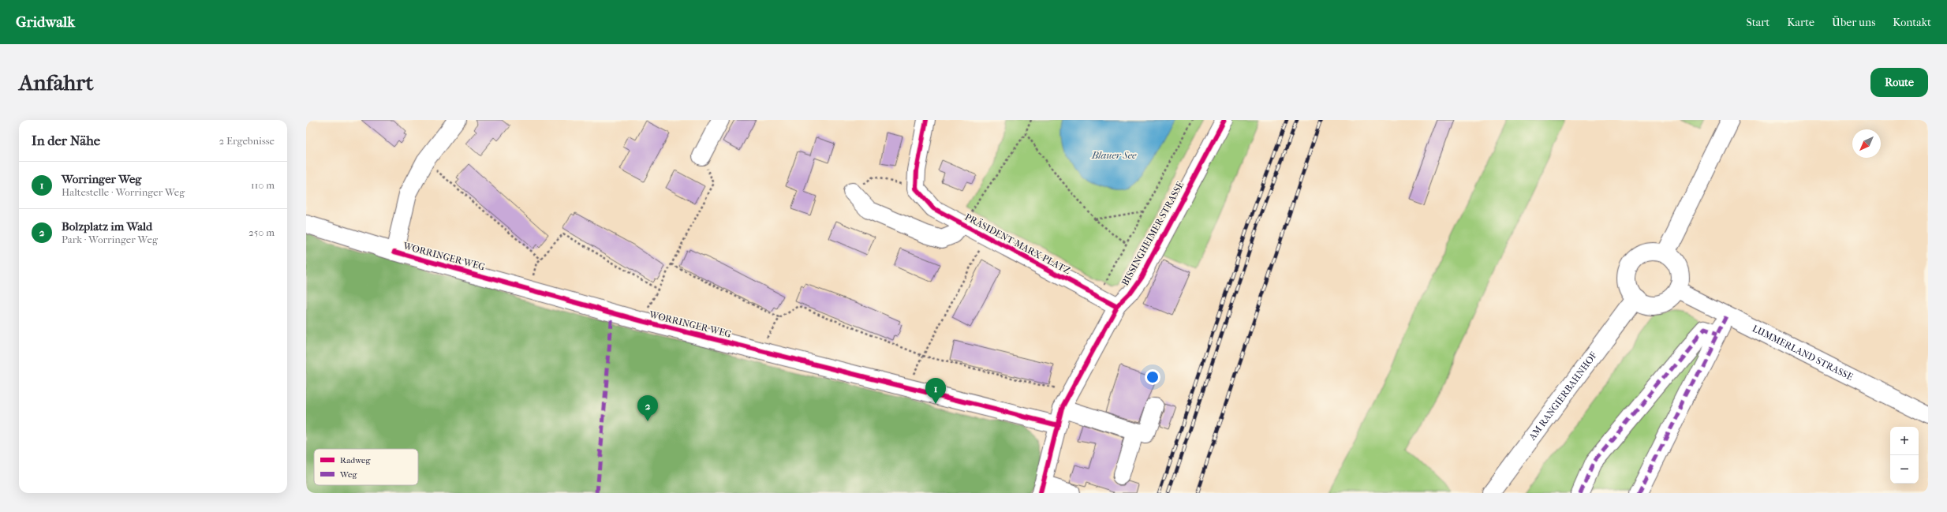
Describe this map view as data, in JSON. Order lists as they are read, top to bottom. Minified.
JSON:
{"streets":{"street":["BISSINGHEIMER STRASSE","PRÄSIDENT-MARX-PLATZ","WORRINGER WEG","LUMMERLAND STRASSE","AM RANGIERBAHNHOF"]},"crossings":[["BISSINGHEIMER STRASSE","PRÄSIDENT-MARX-PLATZ"],["BISSINGHEIMER STRASSE","WORRINGER WEG"],["PRÄSIDENT-MARX-PLATZ","WORRINGER WEG"],["LUMMERLAND STRASSE","AM RANGIERBAHNHOF"]],"water":["Blauer See"],"legend":["Radweg","Weg"],"north":"bottom left","page":{"header":"Gridwalk","nav":["Start","Karte","Über uns","Kontakt"],"buttons":"Route","title":"Anfahrt","heading":["In der Nähe","2 Ergebnisse"],"list":[{"mark":"1","name":"Worringer Weg","note":"Haltestelle · Worringer Weg","value":"110 m"},{"mark":"2","name":"Bolzplatz im Wald","note":"Park · Worringer Weg","value":"250 m"}],"pins":["1","2"],"map_buttons":["+","−"]}}
